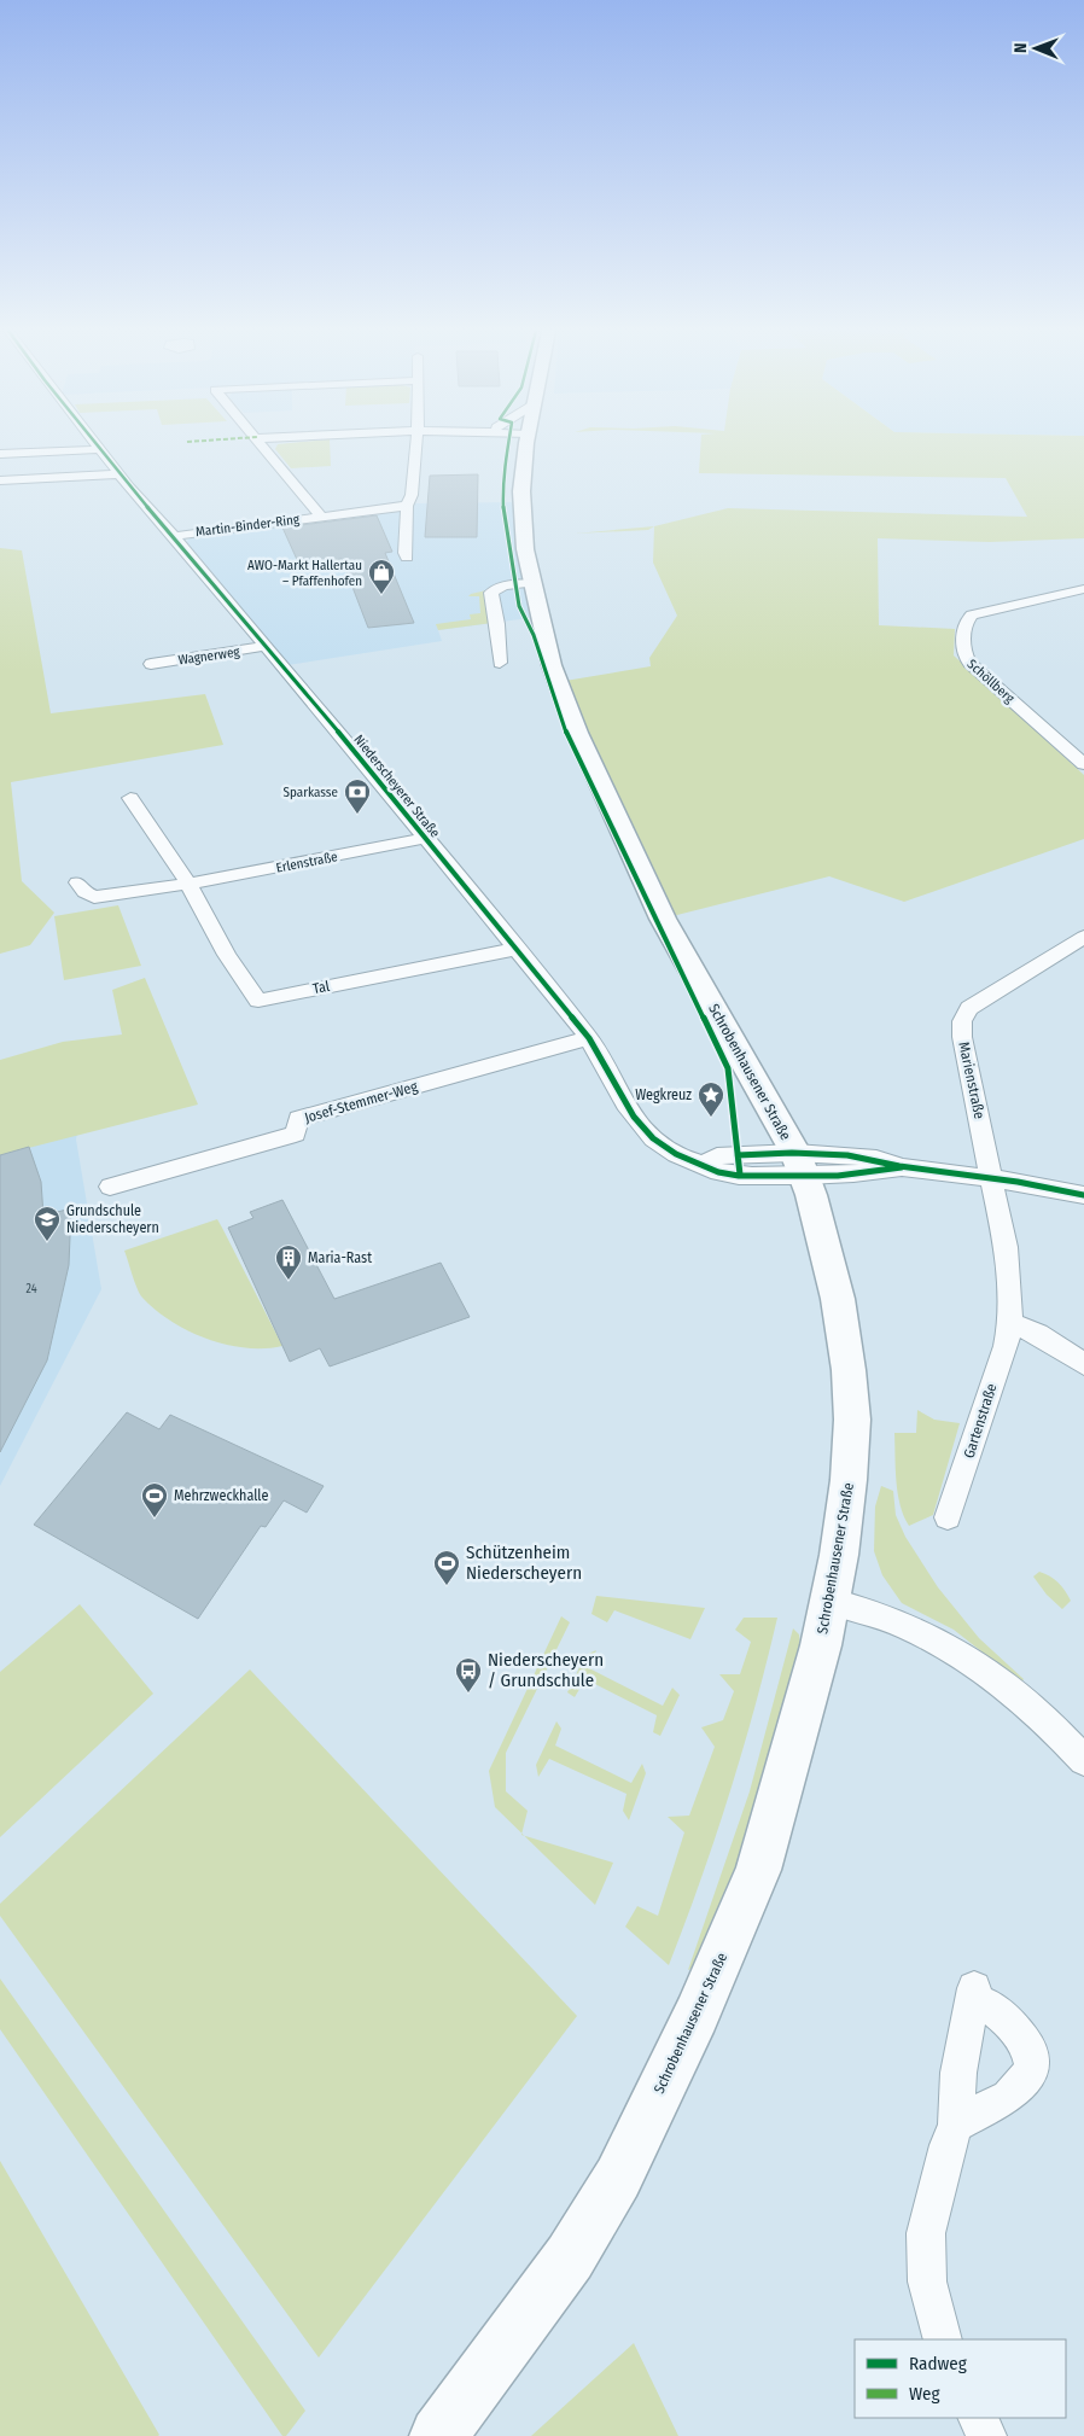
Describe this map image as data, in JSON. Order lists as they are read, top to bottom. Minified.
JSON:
{"streets":{"main road":["Schrobenhausener Straße"],"street":["Martin-Binder-Ring","Wagnerweg","Schöllberg","Niederscheyerer Straße","Erlenstraße","Tal","Marienstraße","Josef-Stemmer-Weg","Gartenstraße"]},"crossings":[["Martin-Binder-Ring","Niederscheyerer Straße"],["Wagnerweg","Niederscheyerer Straße"],["Niederscheyerer Straße","Erlenstraße"],["Niederscheyerer Straße","Tal"],["Niederscheyerer Straße","Schrobenhausener Straße"],["Niederscheyerer Straße","Marienstraße"],["Niederscheyerer Straße","Josef-Stemmer-Weg"],["Niederscheyerer Straße","Gartenstraße"],["Erlenstraße","Tal"],["Marienstraße","Gartenstraße"]],"places":{"shop":["AWO-Markt Hallertau – Pfaffenhofen"],"bank":["Sparkasse"],"place":["Wegkreuz"],"school or university":["Grundschule Niederscheyern"],"building":["Maria-Rast"],"sports":["Mehrzweckhalle","Schützenheim Niederscheyern"],"bus stop":["Niederscheyern / Grundschule"]},"house_numbers":["24"],"legend":["Radweg","Weg"],"north":"left"}
